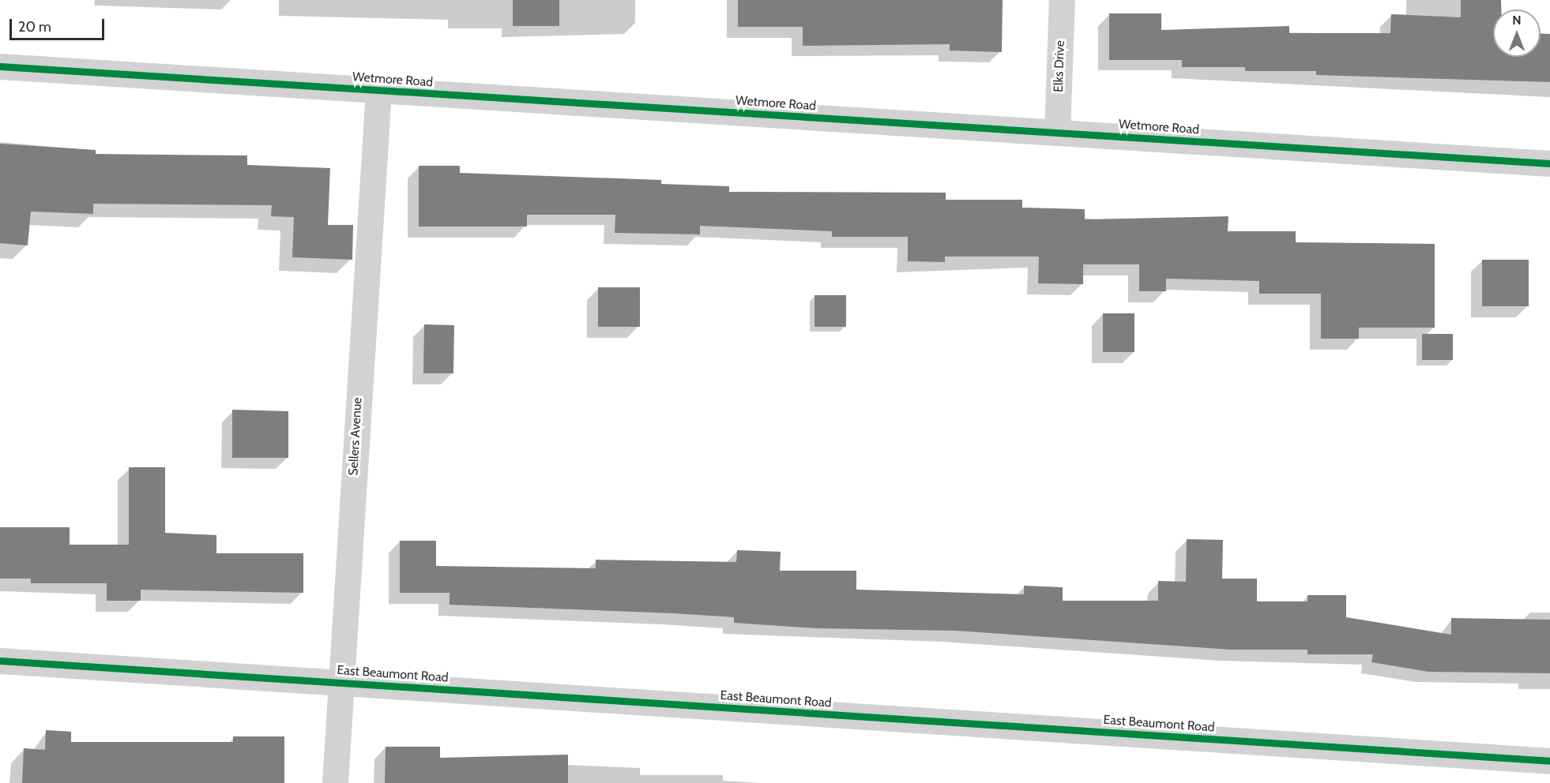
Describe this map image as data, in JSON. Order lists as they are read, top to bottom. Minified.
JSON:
{"streets":{"street":["Elks Drive","Wetmore Road","Sellers Avenue","East Beaumont Road"]},"crossings":[["Elks Drive","Wetmore Road"],["Wetmore Road","Sellers Avenue"],["Sellers Avenue","East Beaumont Road"]],"scale_bar":"20 m","north":"top"}
